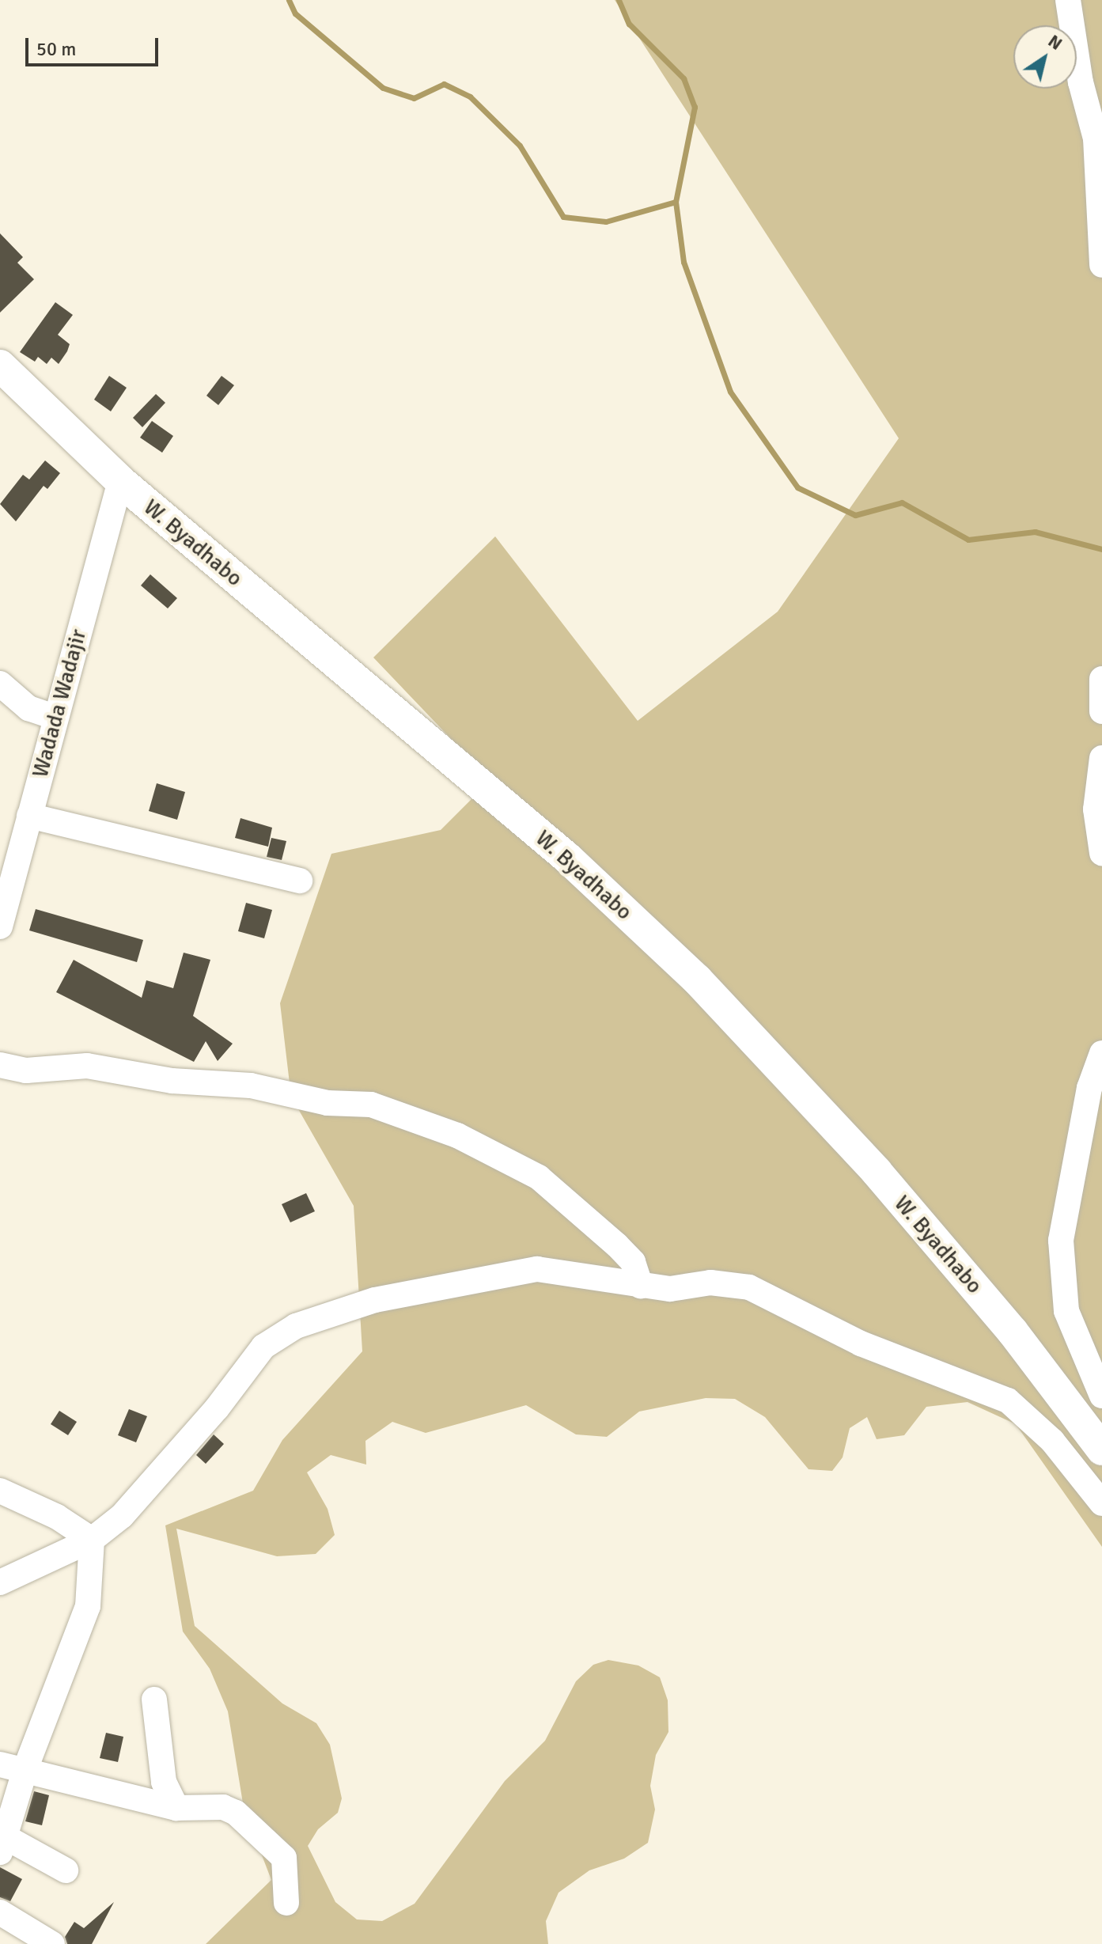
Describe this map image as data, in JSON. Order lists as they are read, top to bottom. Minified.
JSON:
{"streets":{"main road":["W. Byadhabo"],"street":["Wadada Wadajir"]},"crossings":[["W. Byadhabo","Wadada Wadajir"]],"scale_bar":"50 m","north":"top right"}
